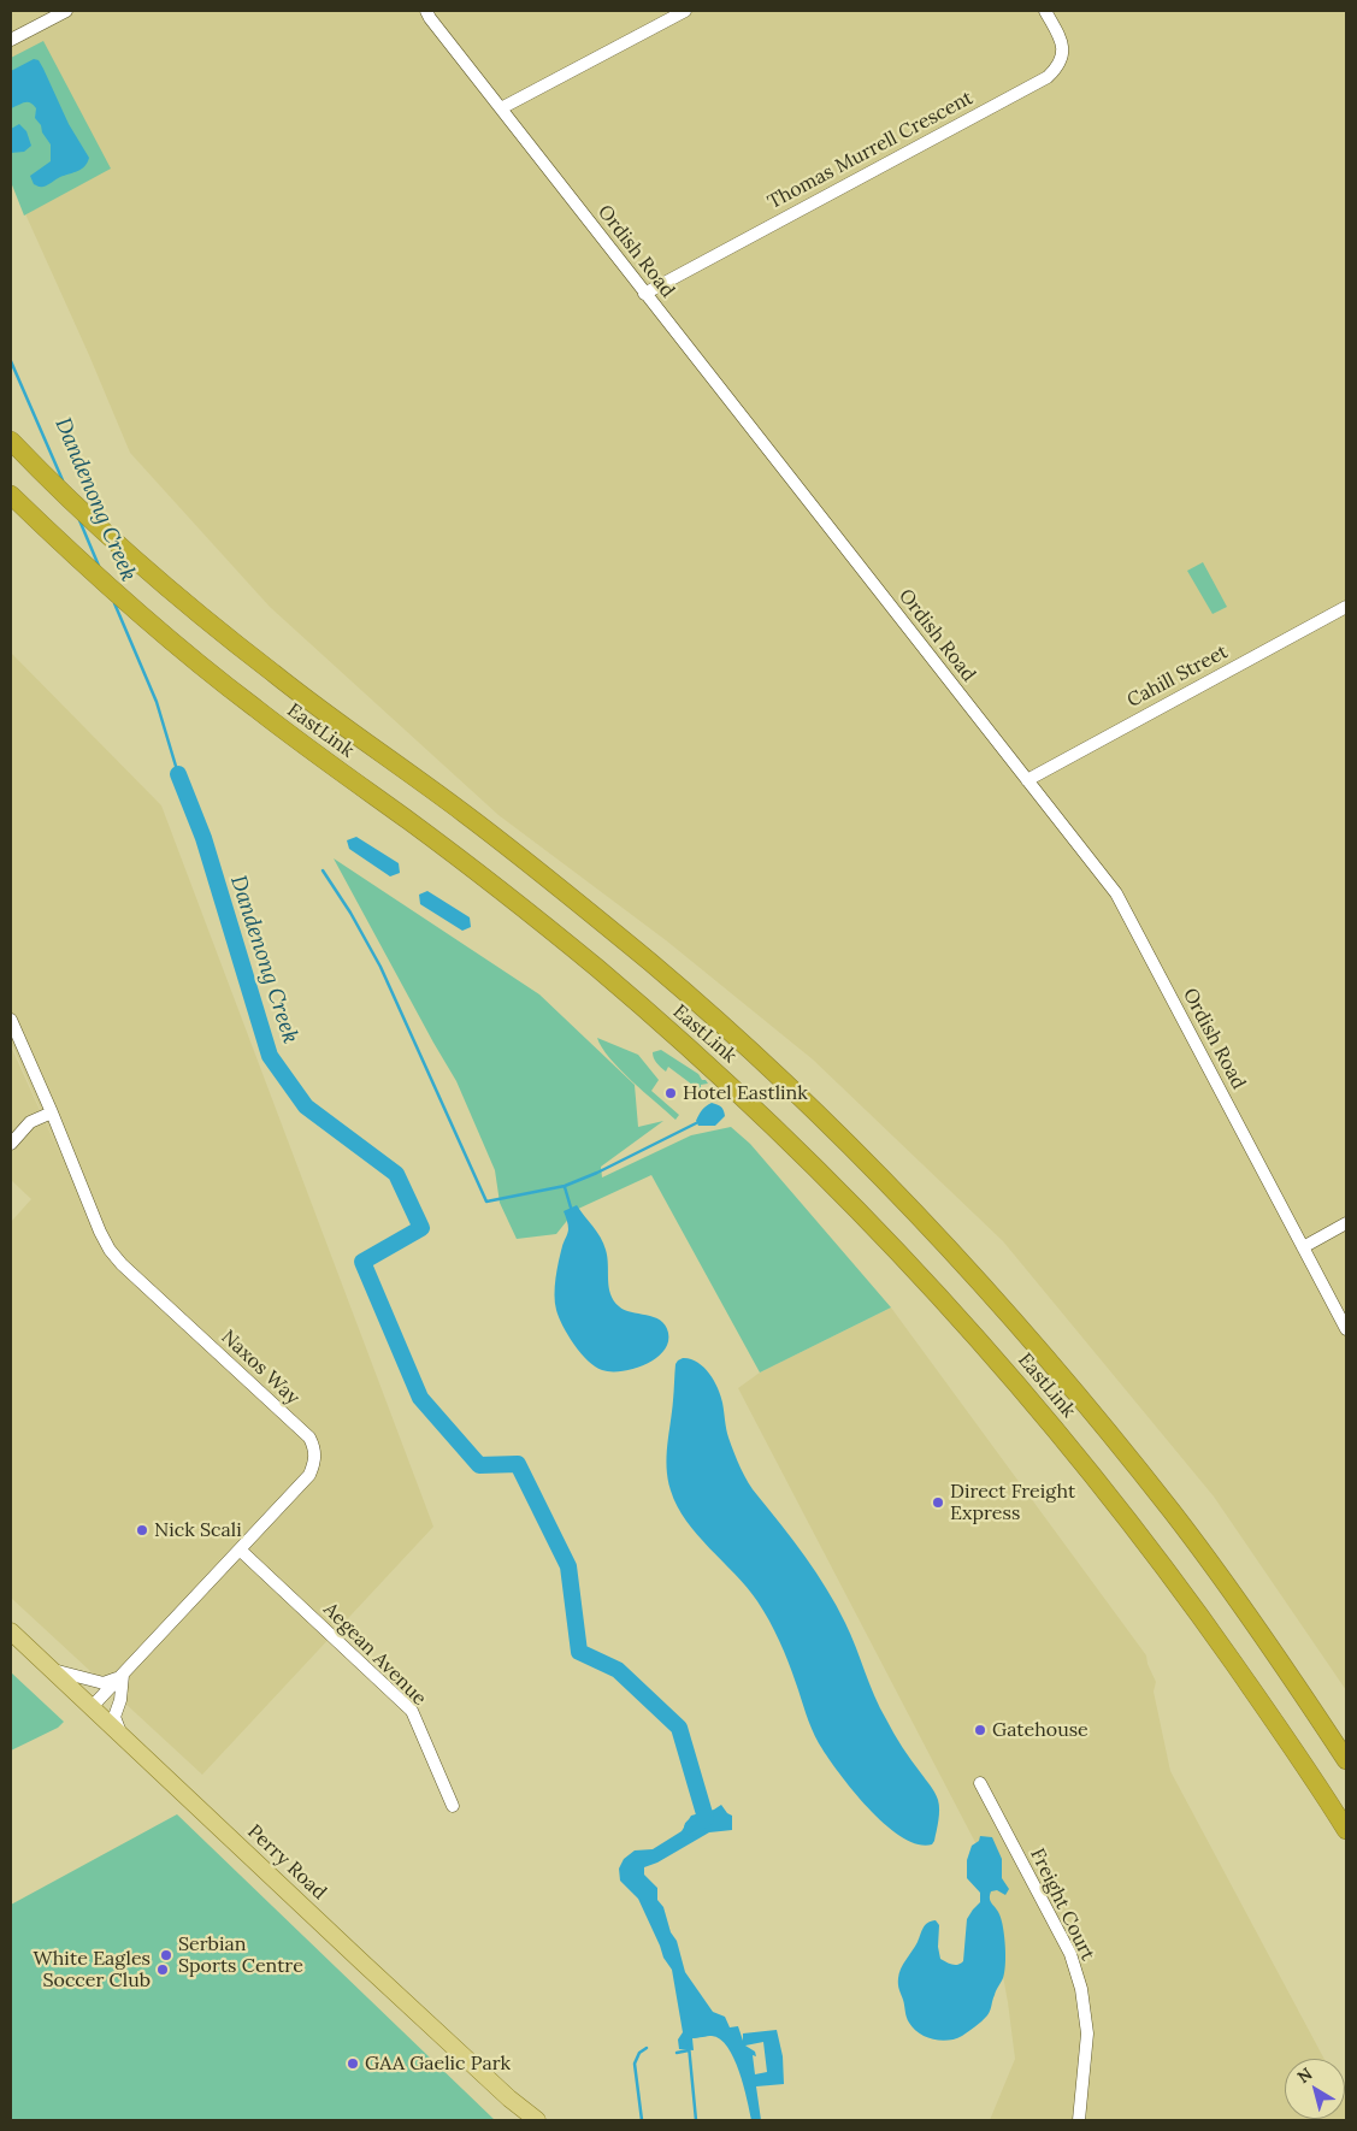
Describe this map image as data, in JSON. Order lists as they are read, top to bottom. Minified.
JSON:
{"streets":{"highway":["EastLink"],"main road":["Perry Road"],"street":["Thomas Murrell Crescent","Ordish Road","Cahill Street","Naxos Way","Aegean Avenue","Freight Court"]},"crossings":[["Thomas Murrell Crescent","Ordish Road"],["Ordish Road","Cahill Street"],["Naxos Way","Aegean Avenue"],["Naxos Way","Perry Road"]],"water":["Dandenong Creek"],"places":["Hotel Eastlink","Direct Freight Express","Nick Scali","Gatehouse","Serbian Sports Centre","White Eagles Soccer Club","GAA Gaelic Park"],"north":"top left"}
